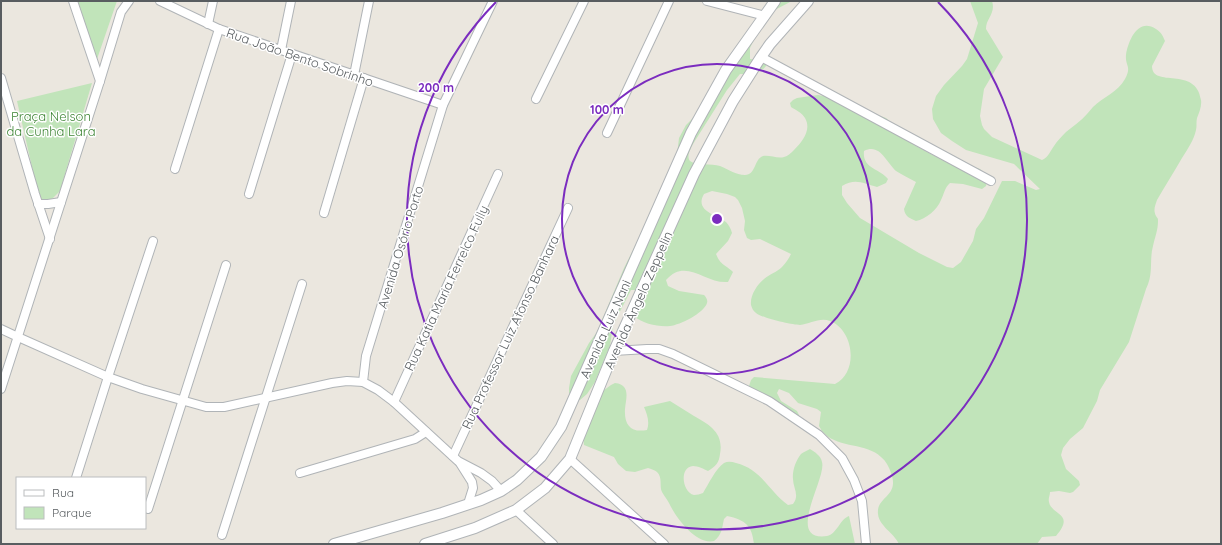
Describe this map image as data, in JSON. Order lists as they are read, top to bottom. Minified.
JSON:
{"streets":{"street":["Rua João Bento Sobrinho","Avenida Osório Porto","Rua Katia Maria Ferrelco Fully","Avenida Ângelo Zeppelin","Avenida Luiz Nani","Rua Professor Luiz Afonso Banhara"]},"crossings":[["Rua João Bento Sobrinho","Avenida Osório Porto"]],"parks":["Praça Nelson da Cunha Lara"],"legend":["Rua","Parque"],"rings":["200 m","100 m"]}
